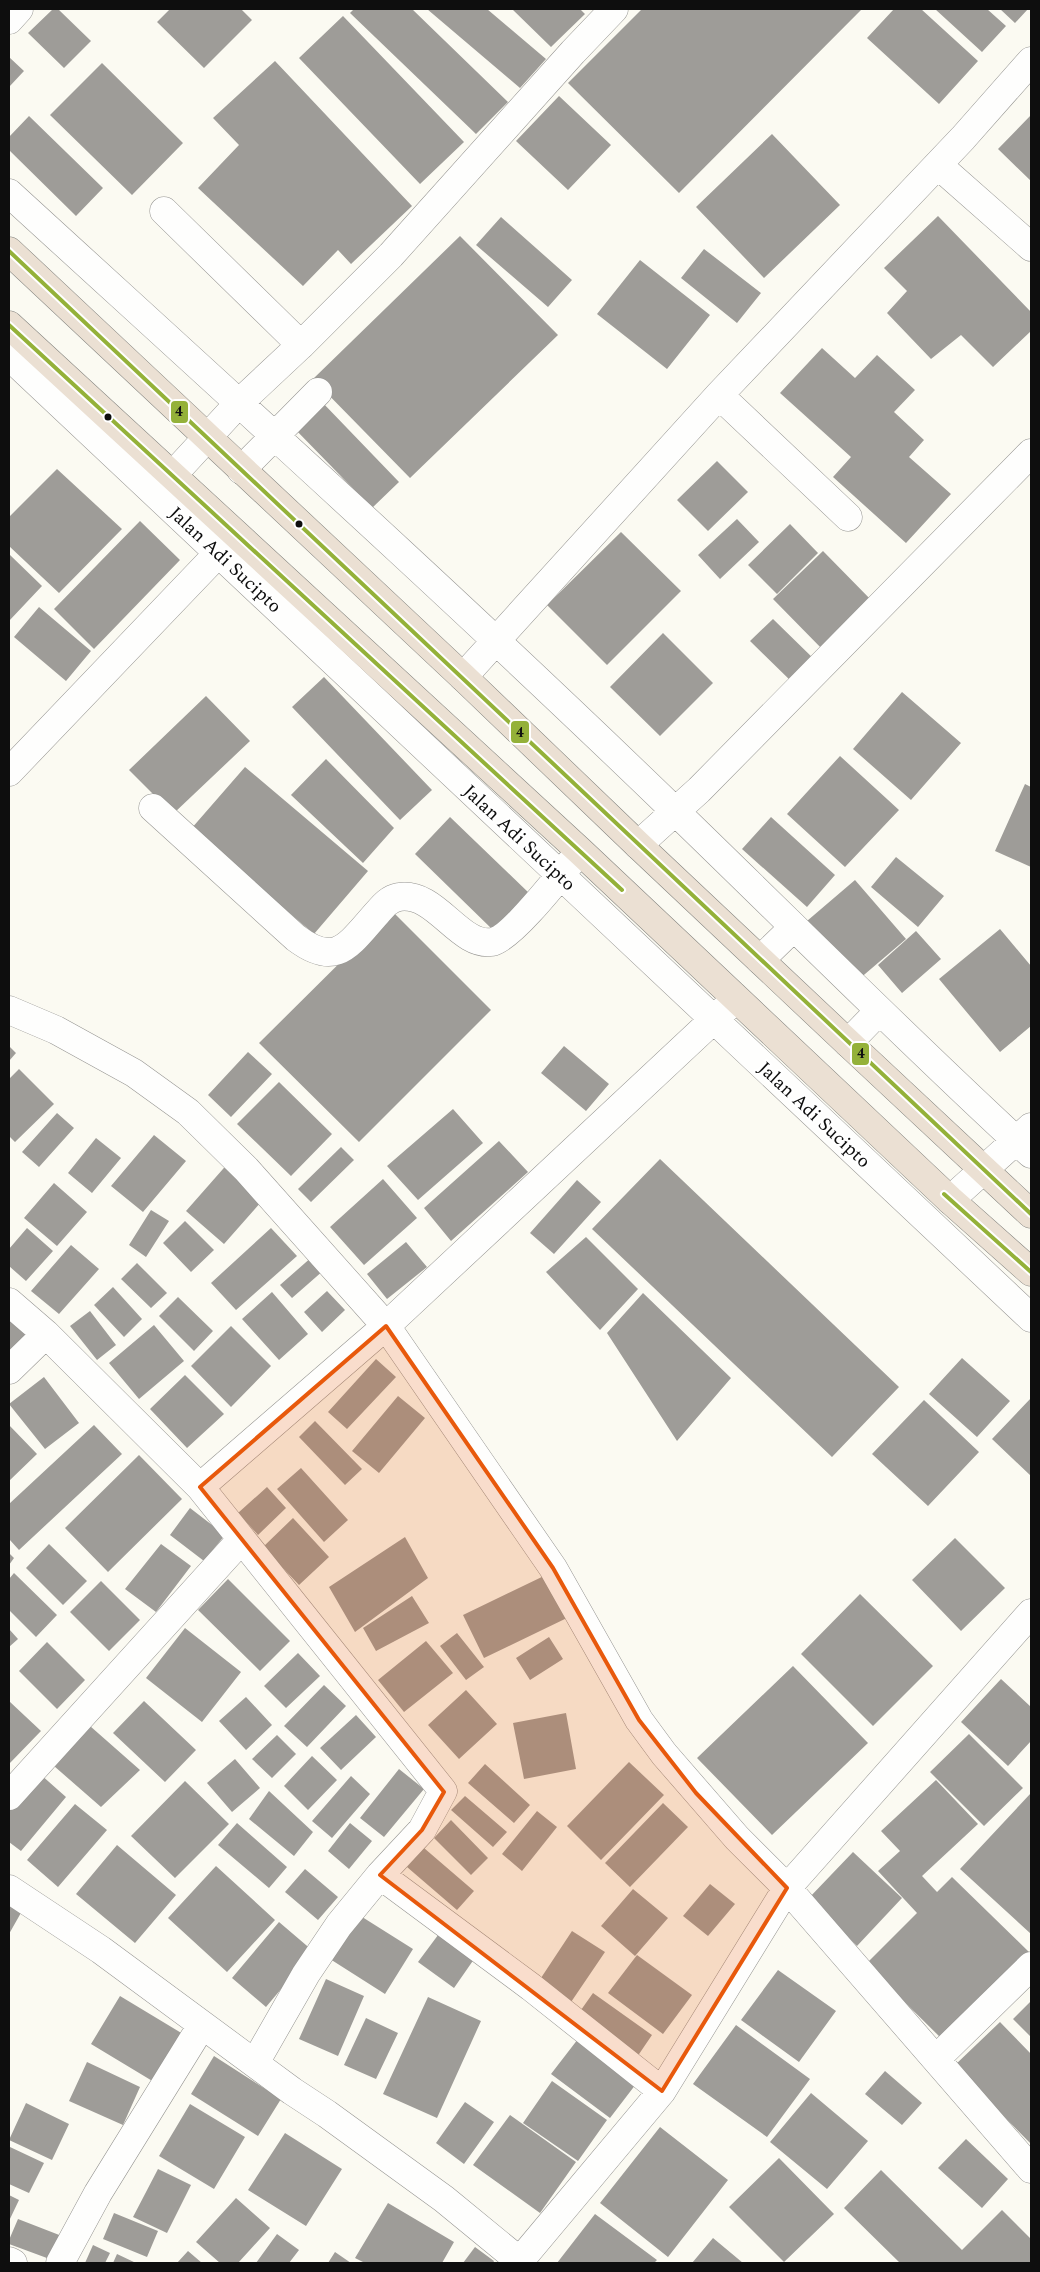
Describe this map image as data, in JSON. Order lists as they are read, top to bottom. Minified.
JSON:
{"streets":{"highway":["Jalan Adi Sucipto"]},"lines":["transit line 4"]}
